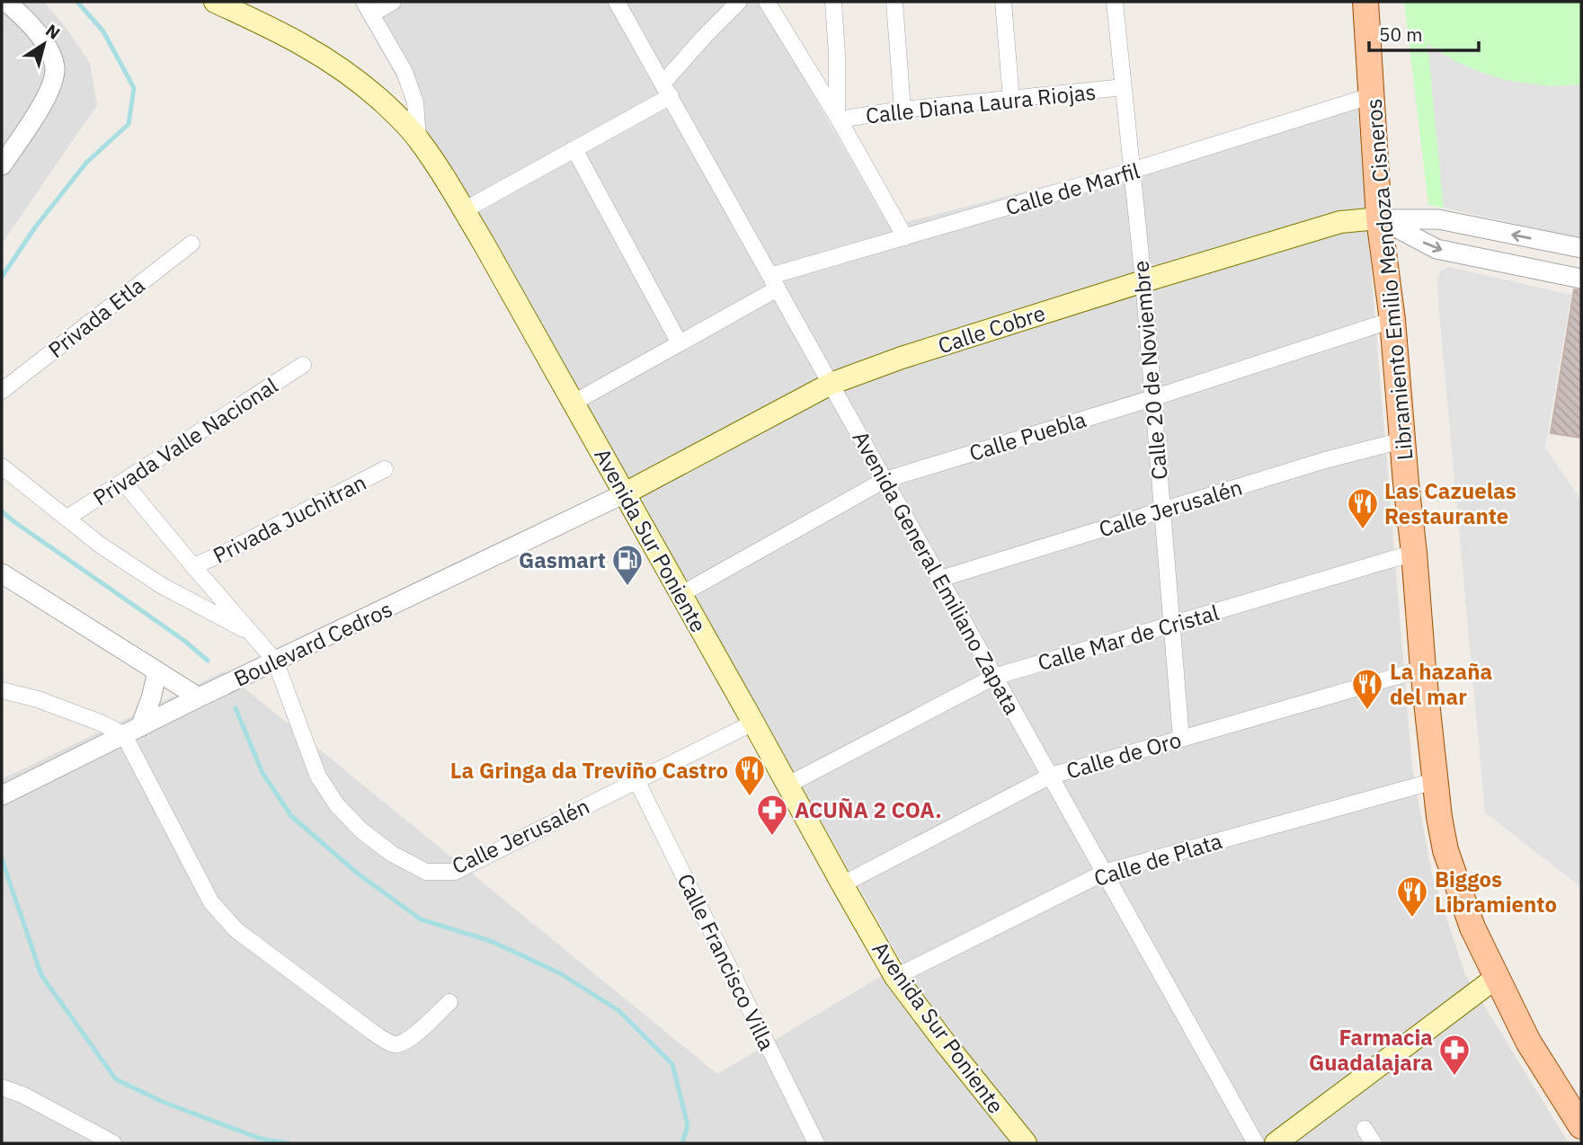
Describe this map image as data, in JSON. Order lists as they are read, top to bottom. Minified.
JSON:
{"streets":{"main road":["Libramiento Emilio Mendoza Cisneros","Calle Cobre","Avenida Sur Poniente"],"street":["Calle Diana Laura Riojas","Calle de Marfil","Privada Etla","Calle 20 de Noviembre","Calle Puebla","Privada Valle Nacional","Calle Jerusalén","Privada Juchitran","Avenida General Emiliano Zapata","Calle Mar de Cristal","Boulevard Cedros","Calle de Oro","Calle de Plata","Calle Francisco Villa"]},"crossings":[["Calle Diana Laura Riojas","Calle 20 de Noviembre"],["Calle de Marfil","Libramiento Emilio Mendoza Cisneros"],["Calle de Marfil","Calle 20 de Noviembre"],["Calle de Marfil","Avenida Sur Poniente"],["Calle de Marfil","Avenida General Emiliano Zapata"],["Libramiento Emilio Mendoza Cisneros","Calle Cobre"],["Libramiento Emilio Mendoza Cisneros","Calle Puebla"],["Libramiento Emilio Mendoza Cisneros","Calle Jerusalén"],["Libramiento Emilio Mendoza Cisneros","Calle Mar de Cristal"],["Libramiento Emilio Mendoza Cisneros","Calle de Oro"],["Libramiento Emilio Mendoza Cisneros","Calle de Plata"],["Calle Cobre","Calle 20 de Noviembre"],["Calle Cobre","Avenida Sur Poniente"],["Calle Cobre","Avenida General Emiliano Zapata"],["Calle Cobre","Boulevard Cedros"],["Calle 20 de Noviembre","Calle Puebla"],["Calle 20 de Noviembre","Calle Jerusalén"],["Calle 20 de Noviembre","Calle Mar de Cristal"],["Calle 20 de Noviembre","Calle de Oro"],["Calle Puebla","Avenida Sur Poniente"],["Calle Puebla","Avenida General Emiliano Zapata"],["Calle Jerusalén","Avenida Sur Poniente"],["Calle Jerusalén","Avenida General Emiliano Zapata"],["Calle Jerusalén","Boulevard Cedros"],["Calle Jerusalén","Calle Francisco Villa"],["Avenida Sur Poniente","Calle Mar de Cristal"],["Avenida Sur Poniente","Boulevard Cedros"],["Avenida Sur Poniente","Calle de Oro"],["Avenida Sur Poniente","Calle de Plata"],["Avenida General Emiliano Zapata","Calle Mar de Cristal"],["Avenida General Emiliano Zapata","Calle de Oro"],["Avenida General Emiliano Zapata","Calle de Plata"]],"places":{"restaurant":["Las Cazuelas Restaurante","La hazaña del mar","La Gringa da Treviño Castro","Biggos Libramiento"],"fuel station":["Gasmart"],"pharmacy":["ACUÑA 2 COA.","Farmacia Guadalajara"]},"scale_bar":"50 m","north":"top right"}
